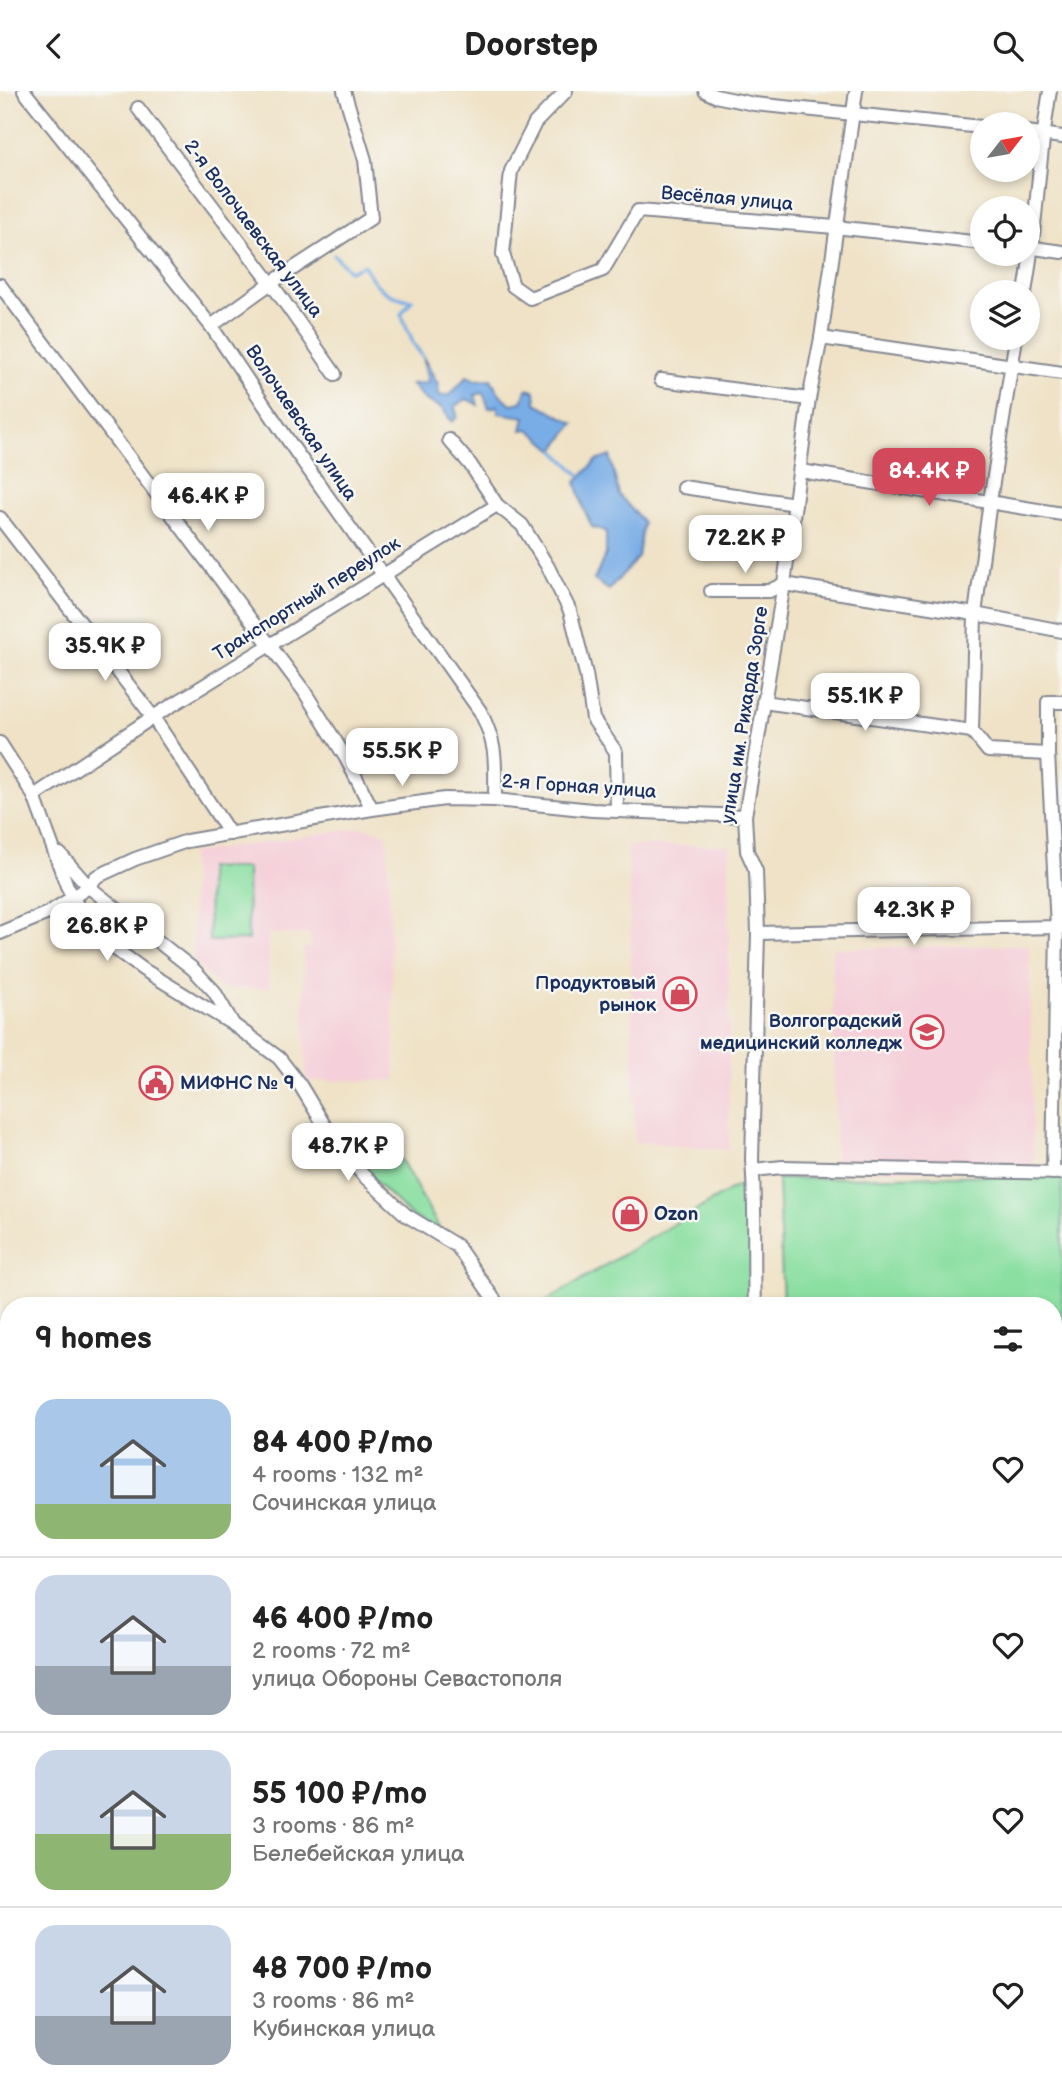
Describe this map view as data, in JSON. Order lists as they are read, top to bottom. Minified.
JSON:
{"streets":{"street":["Весёлая улица","2-я Волочаевская улица","Волочаевская улица","Транспортный переулок","улица им. Рихарда Зорге","2-я Горная улица"]},"crossings":[["Весёлая улица","улица им. Рихарда Зорге"],["Волочаевская улица","Транспортный переулок"],["Волочаевская улица","2-я Горная улица"],["улица им. Рихарда Зорге","2-я Горная улица"]],"places":{"shop":["Продуктовый рынок","Ozon"],"school or university":["Волгоградский медицинский колледж"],"public building":["МИФНС № 9"]},"north":"top right","page":{"header":"Doorstep","price":["84.4K ₽","46.4K ₽","72.2K ₽","35.9K ₽","55.1K ₽","55.5K ₽","42.3K ₽","26.8K ₽","48.7K ₽"],"heading":"9 homes","list":[{"name":"84 400 ₽/mo","note":"4 rooms · 132 m² · Сочинская улица"},{"name":"46 400 ₽/mo","note":"2 rooms · 72 m² · улица Обороны Севастополя"},{"name":"55 100 ₽/mo","note":"3 rooms · 86 m² · Белебейская улица"},{"name":"48 700 ₽/mo","note":"3 rooms · 86 m² · Кубинская улица"}]}}
